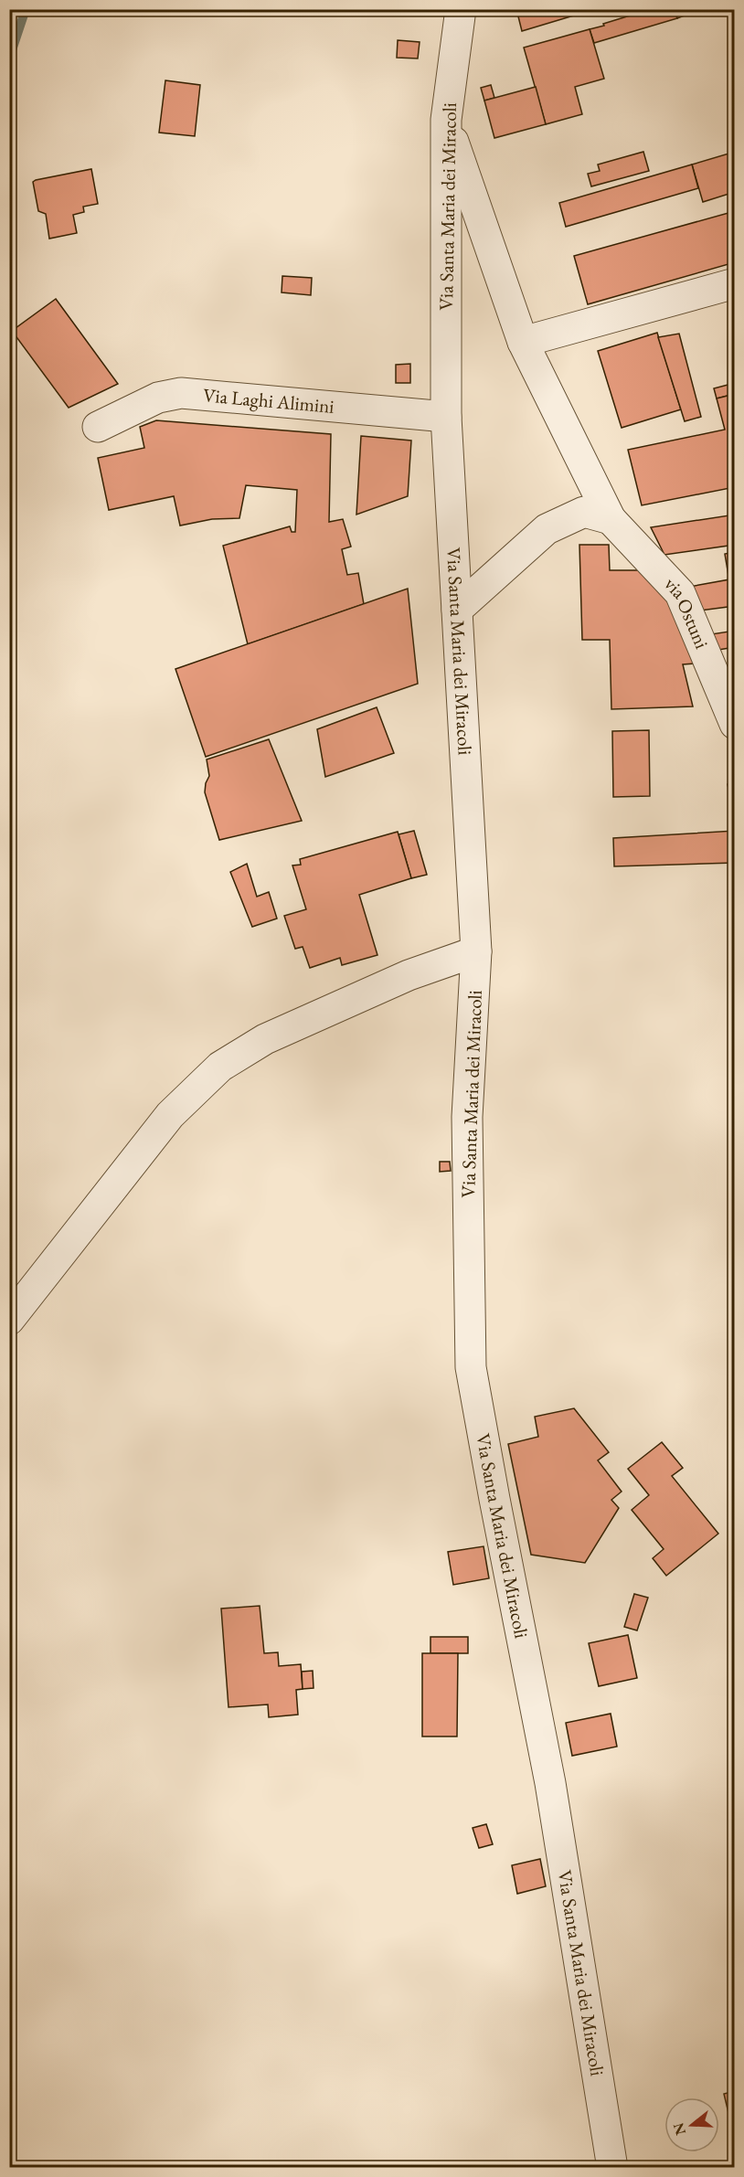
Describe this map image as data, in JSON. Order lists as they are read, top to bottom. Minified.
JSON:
{"streets":{"street":["Via Santa Maria dei Miracoli","Via Laghi Alimini","via Ostuni"]},"crossings":[["Via Santa Maria dei Miracoli","Via Laghi Alimini"]],"north":"left"}
